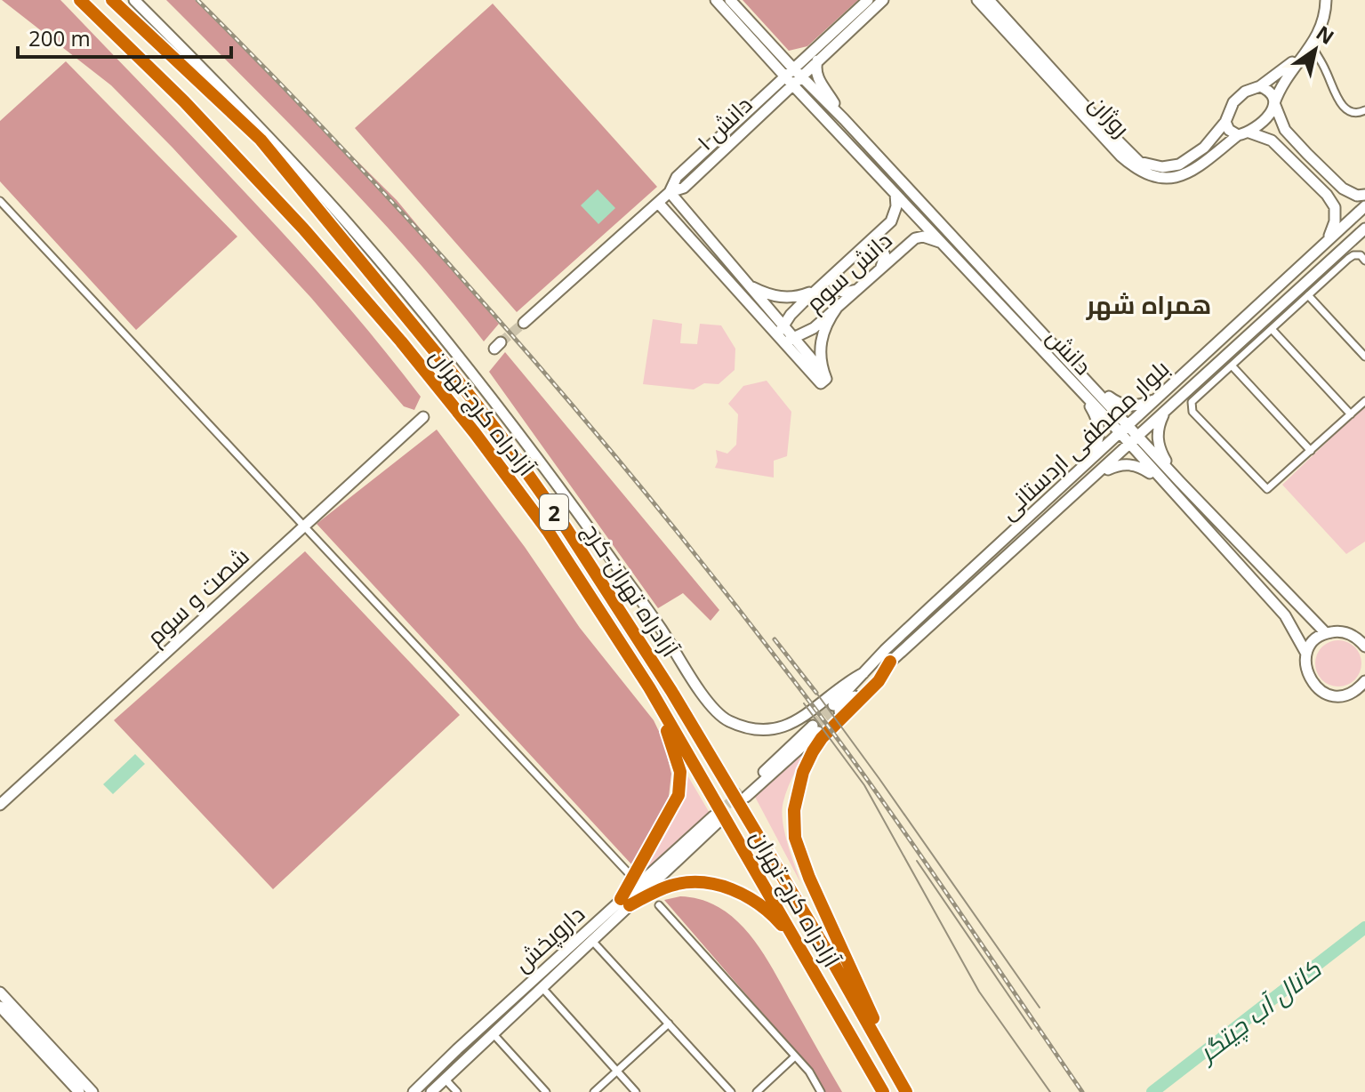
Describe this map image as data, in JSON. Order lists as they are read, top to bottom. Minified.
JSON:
{"streets":{"highway":["آزادراه کرج-تهران","2","آزادراه تهران-کرج"],"street":["روژان","دانش ۱","دانش سوم","دانش","بلوار مصطفی اردستانی","شصت و سوم","داروپخش"]},"crossings":[["دانش ۱","دانش"],["دانش سوم","دانش"],["دانش","بلوار مصطفی اردستانی"]],"districts":["همراه شهر"],"water":["کانال آب چیتگر"],"scale_bar":"200 m","north":"top right"}
